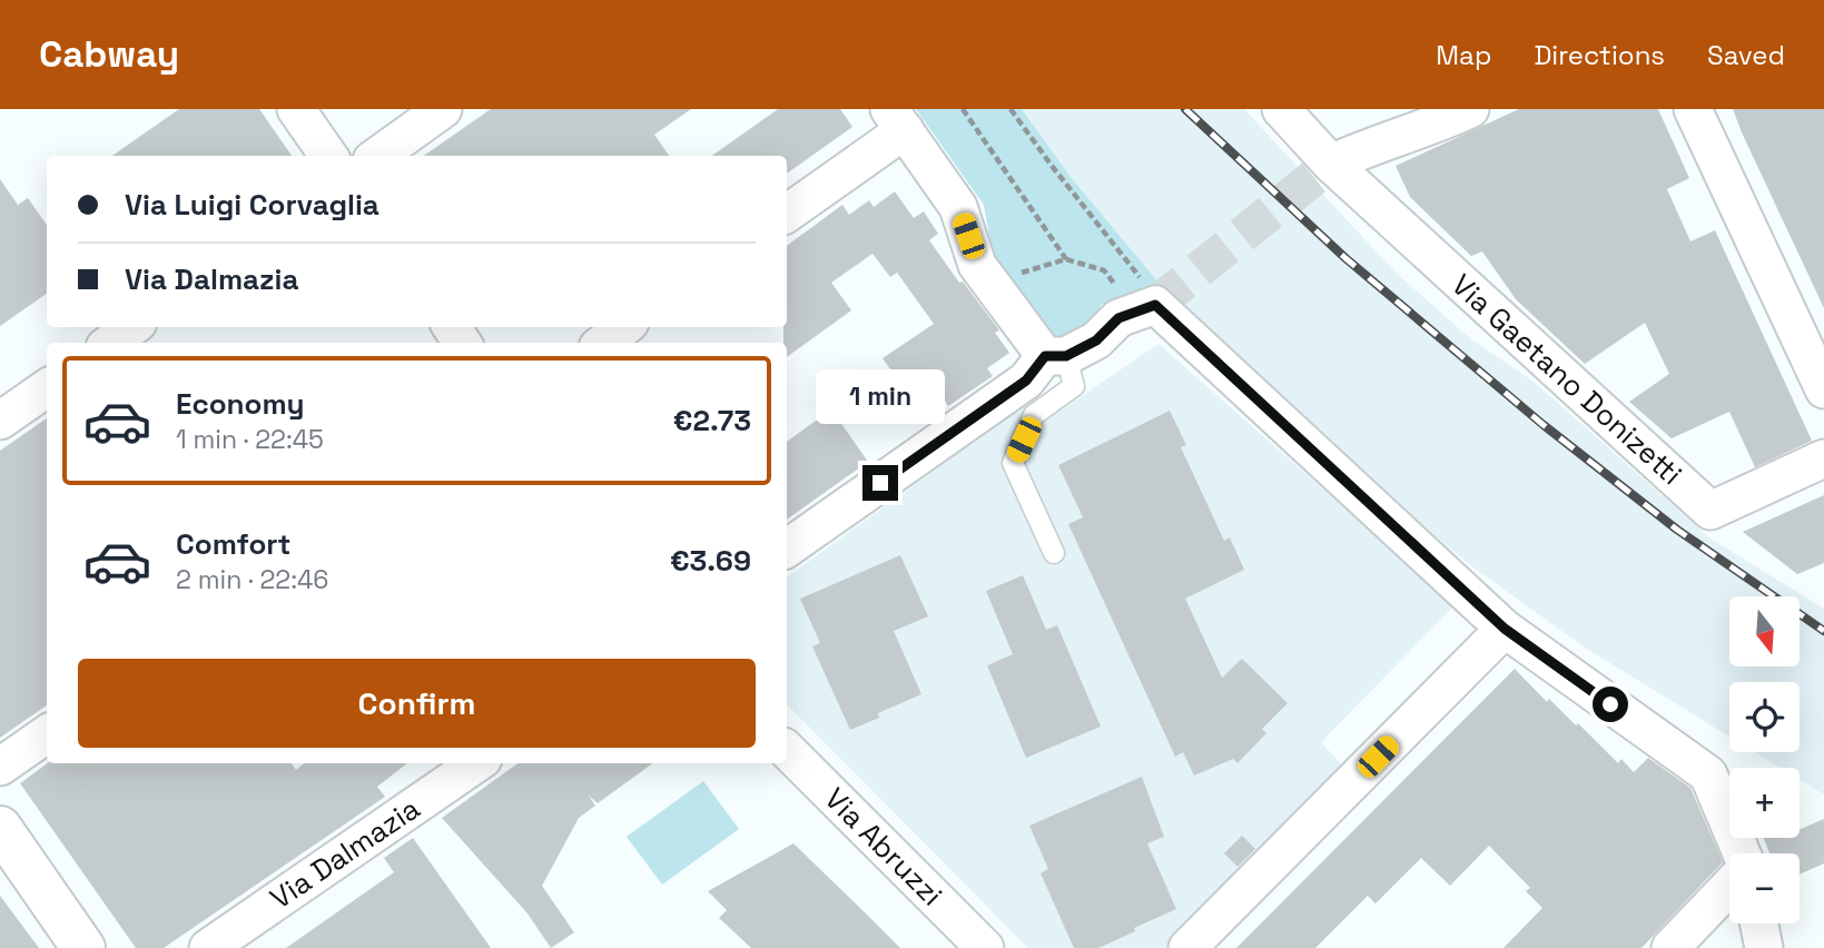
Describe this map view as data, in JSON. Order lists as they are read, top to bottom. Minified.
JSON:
{"streets":{"street":["Via Gaetano Donizetti","Via Abruzzi","Via Dalmazia"]},"north":"bottom","page":{"header":"Cabway","nav":["Map","Directions","Saved"],"banner":["Via Luigi Corvaglia","Via Dalmazia"],"list":[{"name":"Economy","note":"1 min · 22:45","value":"€2.73"},{"name":"Comfort","note":"2 min · 22:46","value":"€3.69"}],"bubble":"1 min","map_buttons":["+","−"],"buttons":"Confirm"}}
